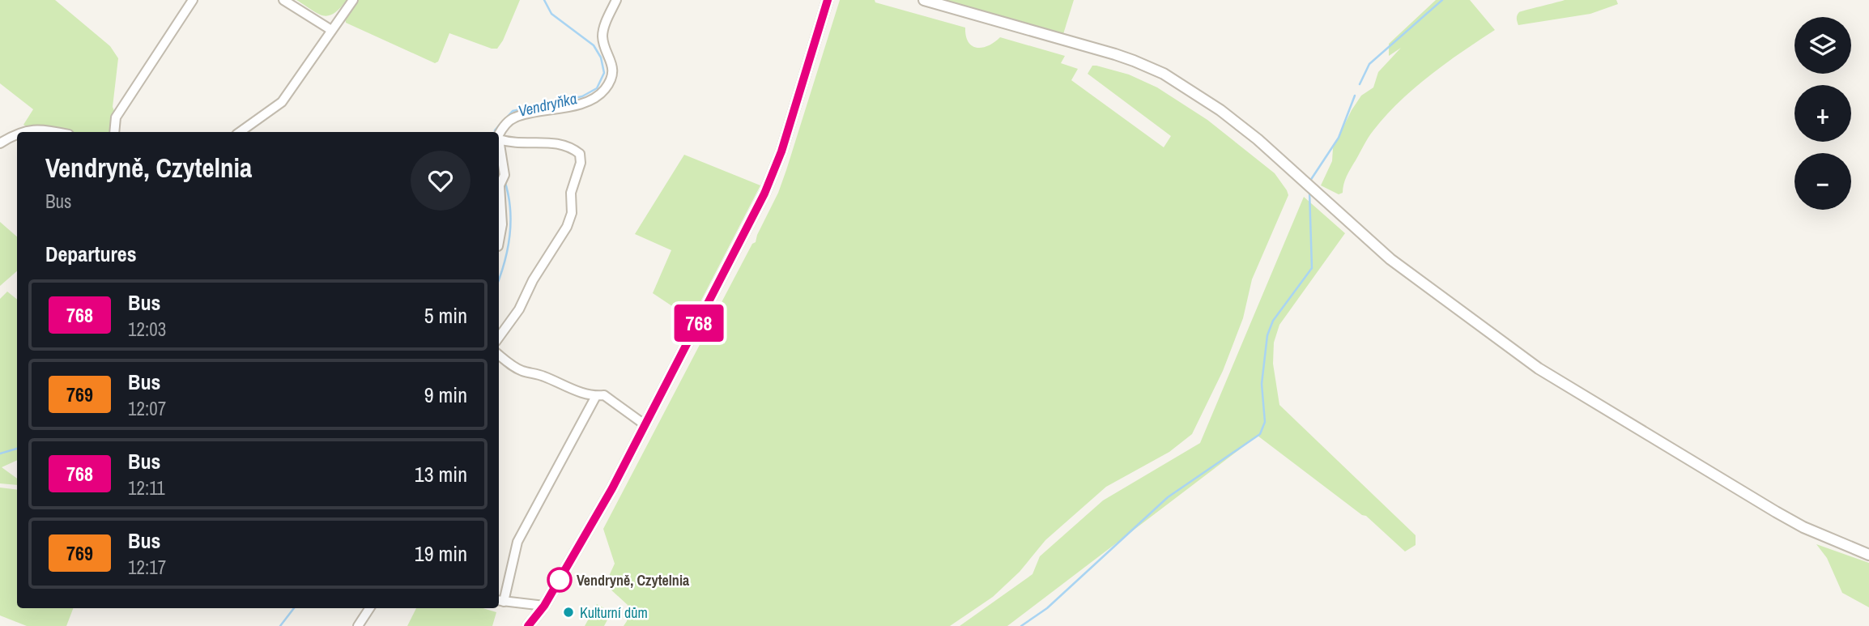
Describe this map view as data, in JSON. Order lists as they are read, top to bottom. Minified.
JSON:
{"water":["Vendryňka"],"places":["Vendryně, Czytelnia","Kulturní dům"],"lines":["bus line 768"],"page":{"on_map":"768","map_buttons":["+","−"],"heading":[["Vendryně, Czytelnia","Bus"],"Departures"],"list":[{"mark":"768","name":"Bus","note":"12:03","value":"5 min"},{"mark":"769","name":"Bus","note":"12:07","value":"9 min"},{"mark":"768","name":"Bus","note":"12:11","value":"13 min"},{"mark":"769","name":"Bus","note":"12:17","value":"19 min"}]}}
